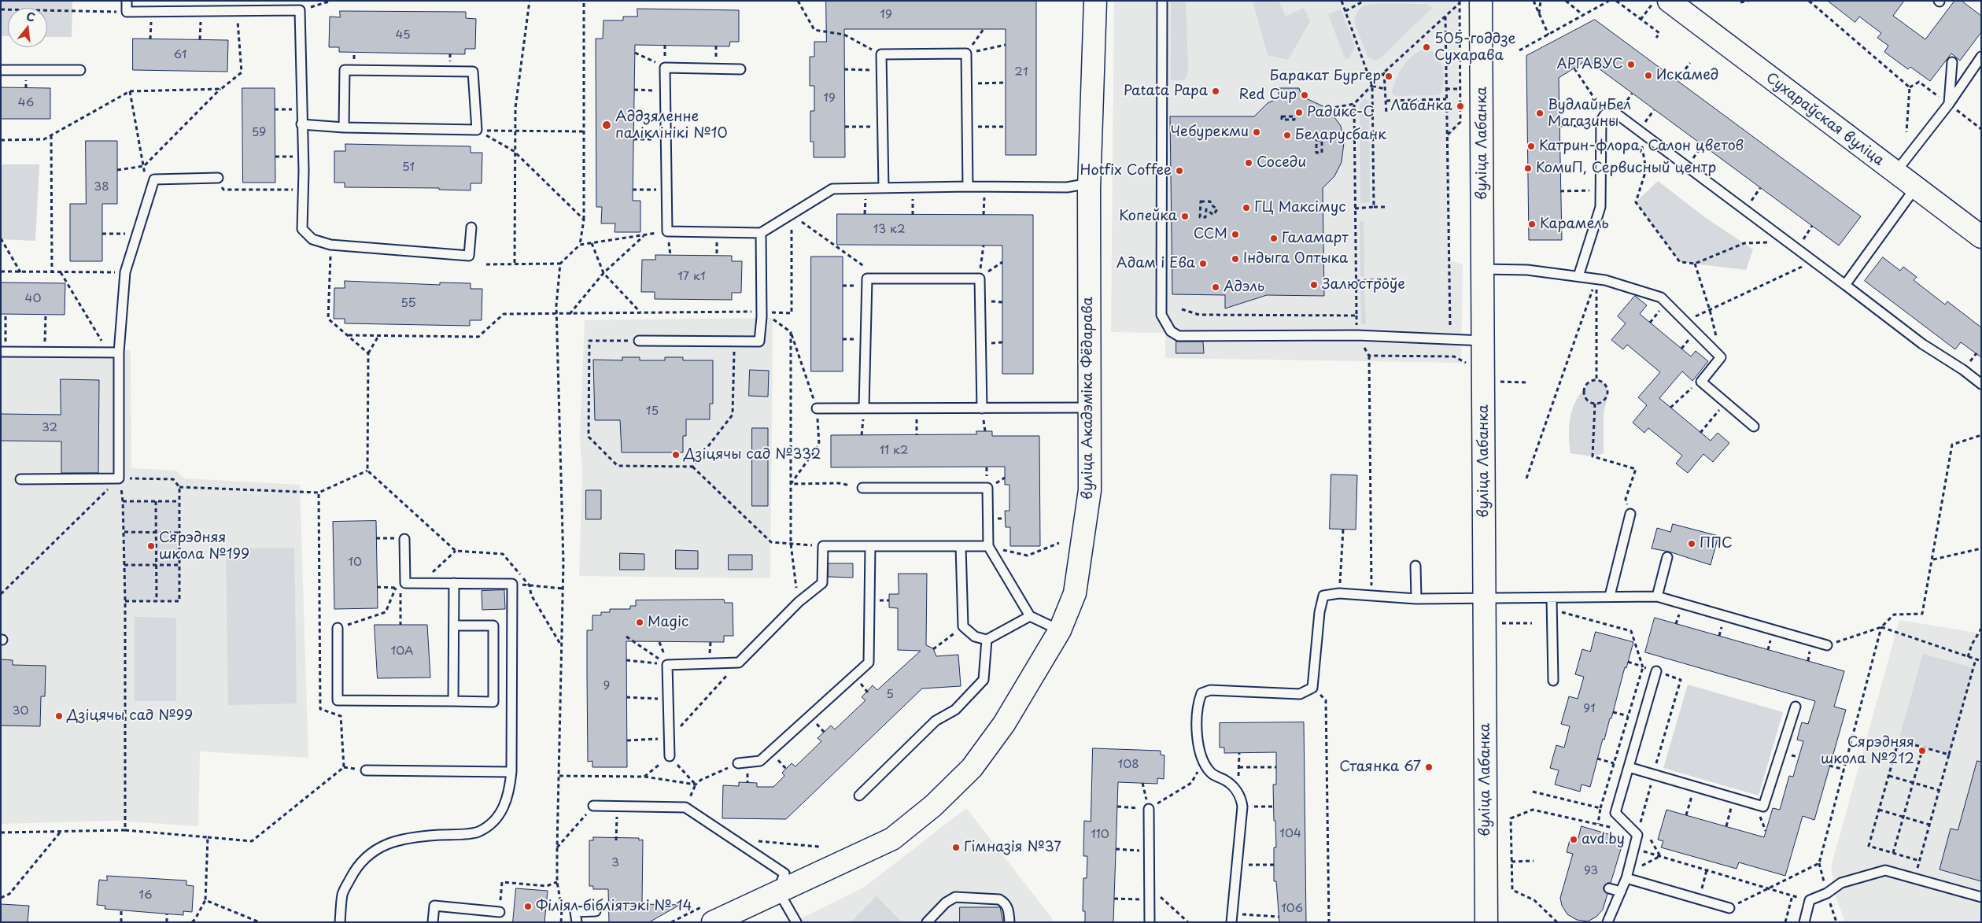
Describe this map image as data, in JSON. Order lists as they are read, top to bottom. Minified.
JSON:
{"streets":{"main road":["Сухараўская вуліца","вуліца Лабанка","вуліца Акадэміка Фёдарава"]},"places":["505-годдзе Сухарава","АРГАВУС","Искамед","Баракат Бургер","Patata Papa","Red Cup","Лабанка","Радикс-С","ВудлайнБел Магазины","Аддзяленне паліклінікі №10","Чебурекми","Беларусбанк","Катрин-флора, Салон цветов","Соседи","КомиП, Сервисный центр","Hotfix Coffee","ГЦ Максімус","Копейка","Карамель","ССМ","Галамарт","Індыга Оптыка","Адам і Ева","Залюстроўе","Адэль","Дзіцячы сад №332","ППС","Сярэдняя школа №199","Magic","Дзіцячы сад №99","Сярэдняя школа №212","Стаянка 67","avd.by","Гімназія №37","Філіял бібліятэкі № 14"],"house_numbers":["19","45","61","21","19","46","59","51","38","13 к2","17 к1","40","55","15","32","11 к2","10","10А","9","5","91","30","108","104","110","3","93","16","106"],"north":"top"}
